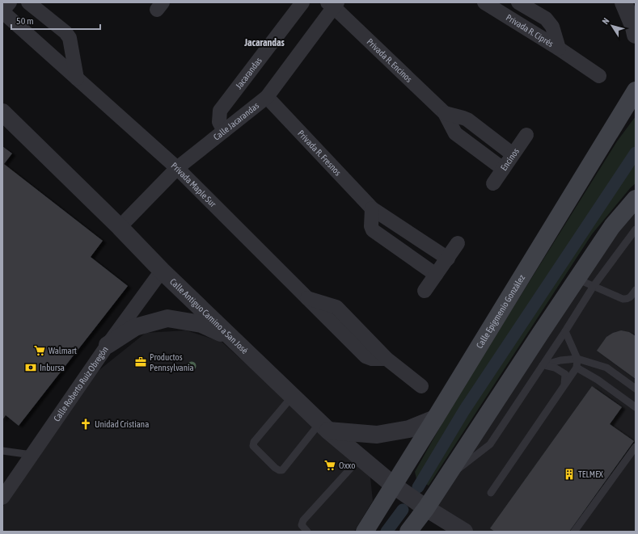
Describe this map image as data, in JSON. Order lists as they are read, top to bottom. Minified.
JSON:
{"streets":{"main road":["Calle Epigmenio González"],"street":["Privada R. Ciprés","Privada R. Encinos","Jacarandas","Calle Jacarandas","Privada R. Fresnos","Encinos","Privada Maple Sur","Calle Antiguo Camino a San José","Calle Roberto Ruiz Obregón"]},"crossings":[["Privada R. Encinos","Calle Jacarandas"],["Privada R. Encinos","Encinos"],["Jacarandas","Calle Jacarandas"],["Calle Jacarandas","Privada R. Fresnos"],["Calle Jacarandas","Privada Maple Sur"],["Calle Jacarandas","Calle Antiguo Camino a San José"],["Calle Epigmenio González","Calle Antiguo Camino a San José"],["Calle Antiguo Camino a San José","Calle Roberto Ruiz Obregón"]],"districts":["Jacarandas"],"places":{"supermarket":["Walmart","Oxxo"],"office":["Productos Pennsylvania"],"bank":["Inbursa"],"church":["Unidad Cristiana"],"building":["TELMEX"]},"scale_bar":"50 m","north":"top left"}
